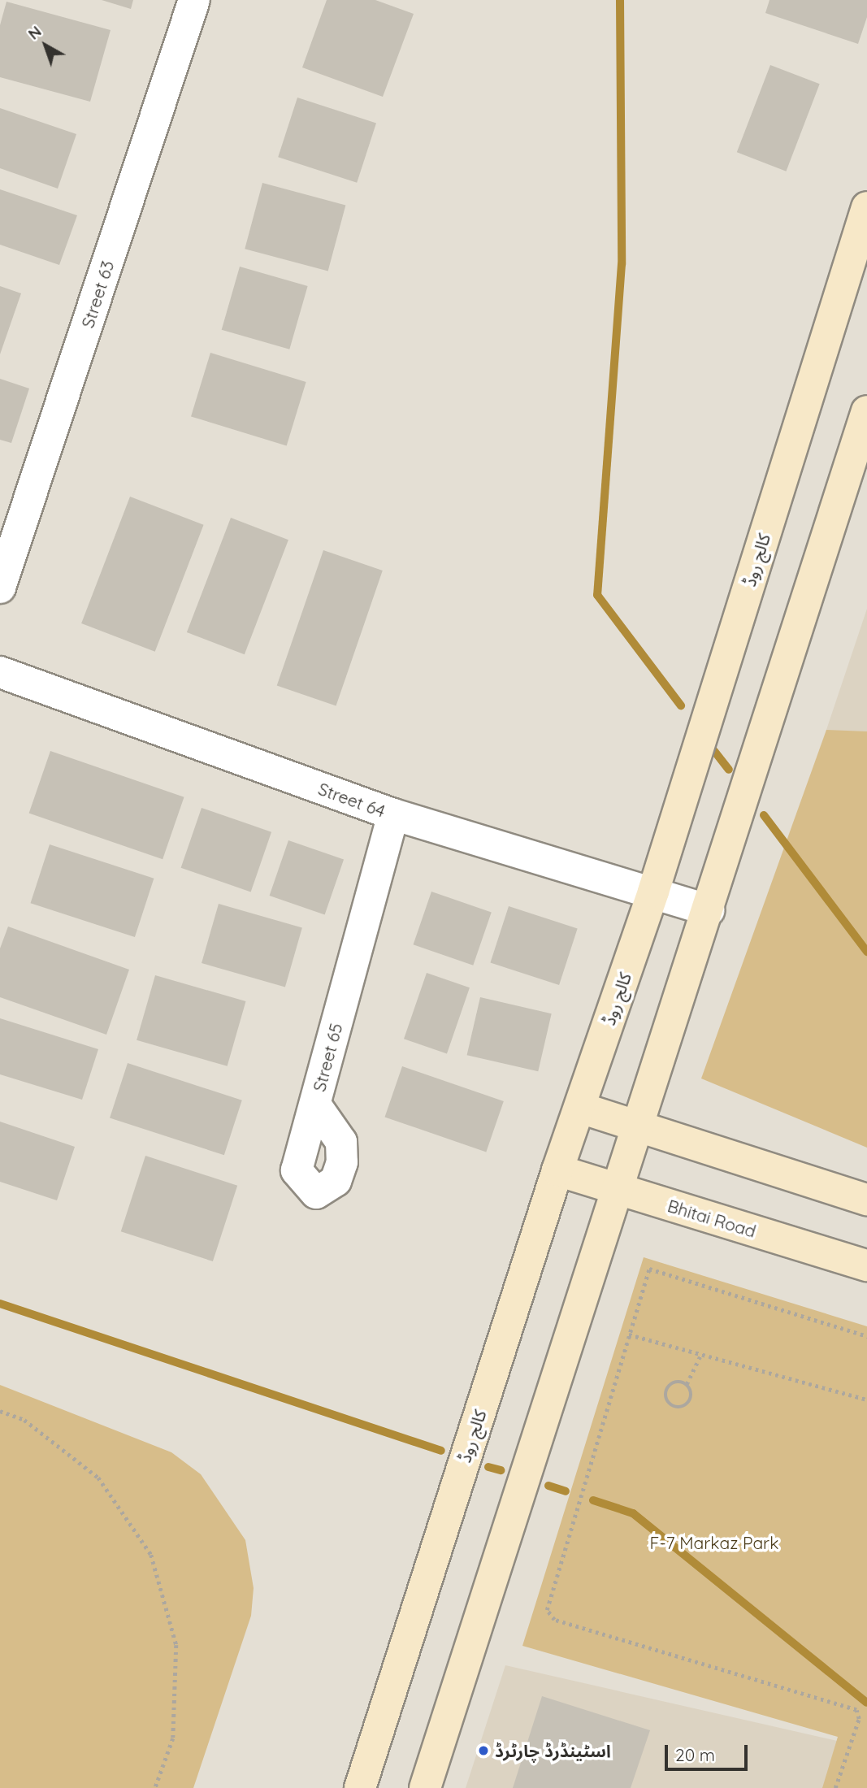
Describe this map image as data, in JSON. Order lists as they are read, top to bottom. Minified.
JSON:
{"streets":{"street":["Street 63","کالج روڈ","Street 64","Street 65","Bhitai Road"]},"crossings":[["کالج روڈ","Street 64"],["کالج روڈ","Bhitai Road"],["Street 64","Street 65"]],"parks":["F-7 Markaz Park"],"places":["اسٹینڈرڈ چارٹرڈ"],"scale_bar":"20 m","north":"top left"}
